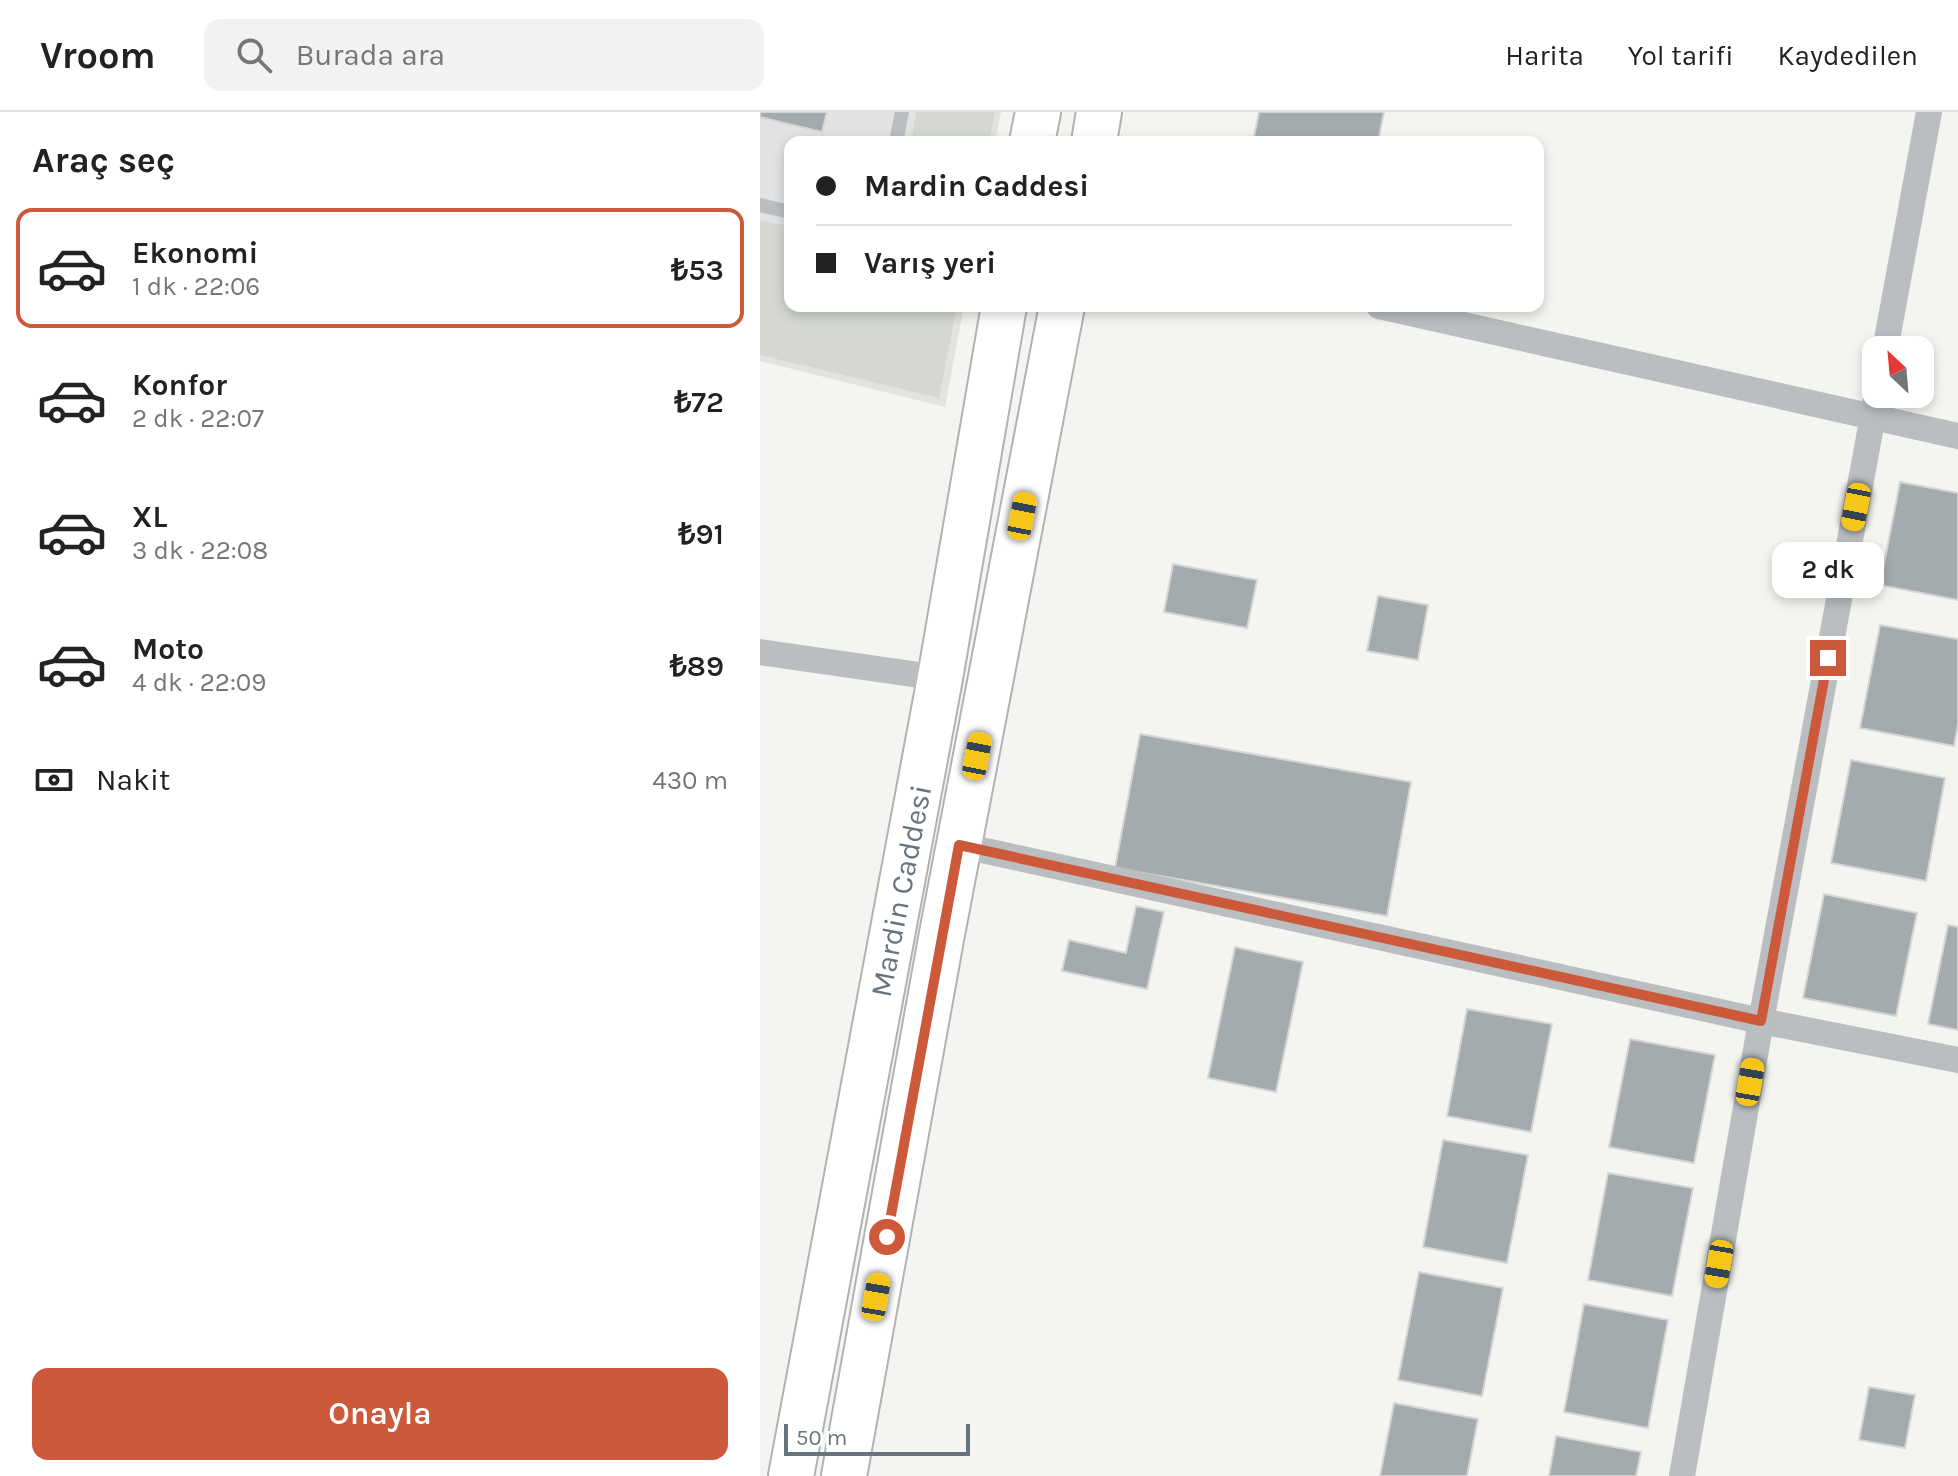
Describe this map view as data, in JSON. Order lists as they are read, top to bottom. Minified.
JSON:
{"streets":{"highway":["Mardin Caddesi"]},"scale_bar":"50 m","north":"top left","page":{"header":"Vroom","search":"Burada ara","nav":["Harita","Yol tarifi","Kaydedilen"],"heading":"Araç seç","banner":["Mardin Caddesi","Varış yeri"],"list":[{"name":"Ekonomi","note":"1 dk · 22:06","value":"₺53"},{"name":"Konfor","note":"2 dk · 22:07","value":"₺72"},{"name":"XL","note":"3 dk · 22:08","value":"₺91"},{"name":"Moto","note":"4 dk · 22:09","value":"₺89"}],"bubble":"2 dk","pay":["Nakit","430 m"],"buttons":"Onayla","scale":"50 m"}}
